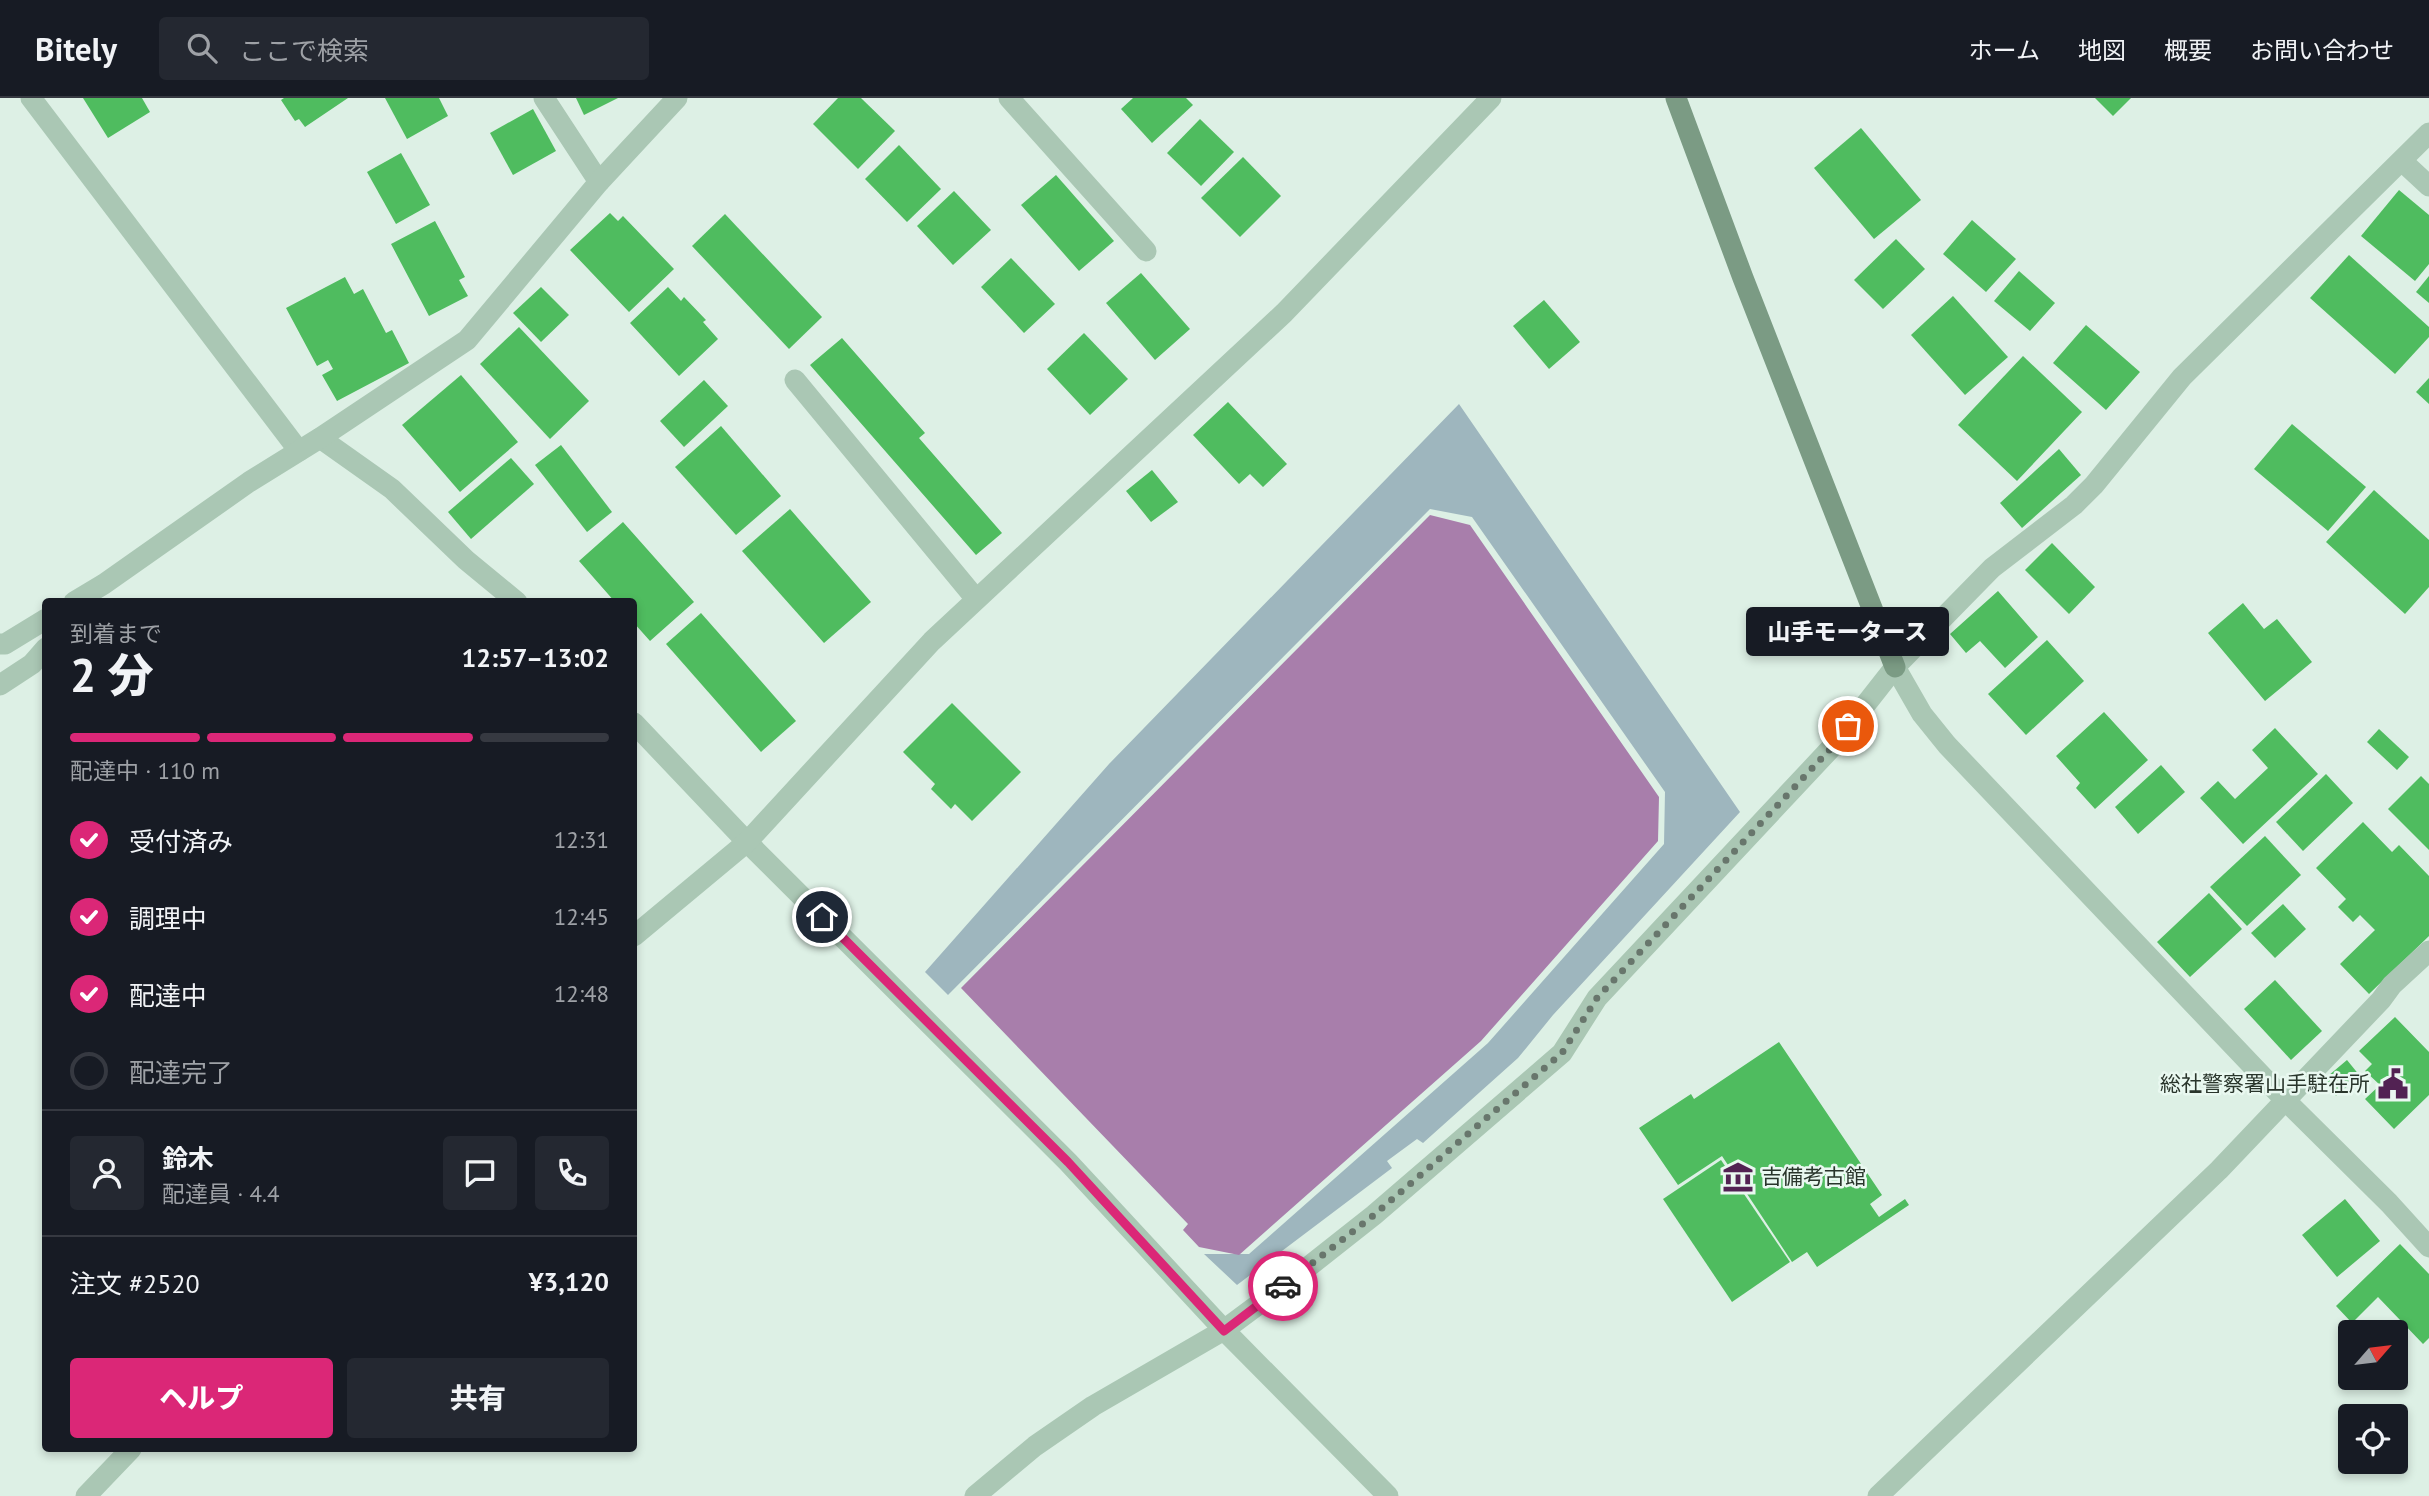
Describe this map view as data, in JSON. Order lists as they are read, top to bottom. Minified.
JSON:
{"places":{"other":["山手モータース"],"public building":["総社警察署山手駐在所"],"museum":["吉備考古館"]},"north":"top right","page":{"header":"Bitely","search":"ここで検索","nav":["ホーム","地図","概要","お問い合わせ"],"heading":["2 分","到着まで","12:57–13:02"],"panel":["鈴木","配達員 · 4.4","注文 #2520","¥3,120"],"bubble":"山手モータース","bar":"配達中 · 110 m","list":[["受付済み","12:31"],["調理中","12:45"],["配達中","12:48"],"配達完了"],"buttons":["ヘルプ","共有"]}}
